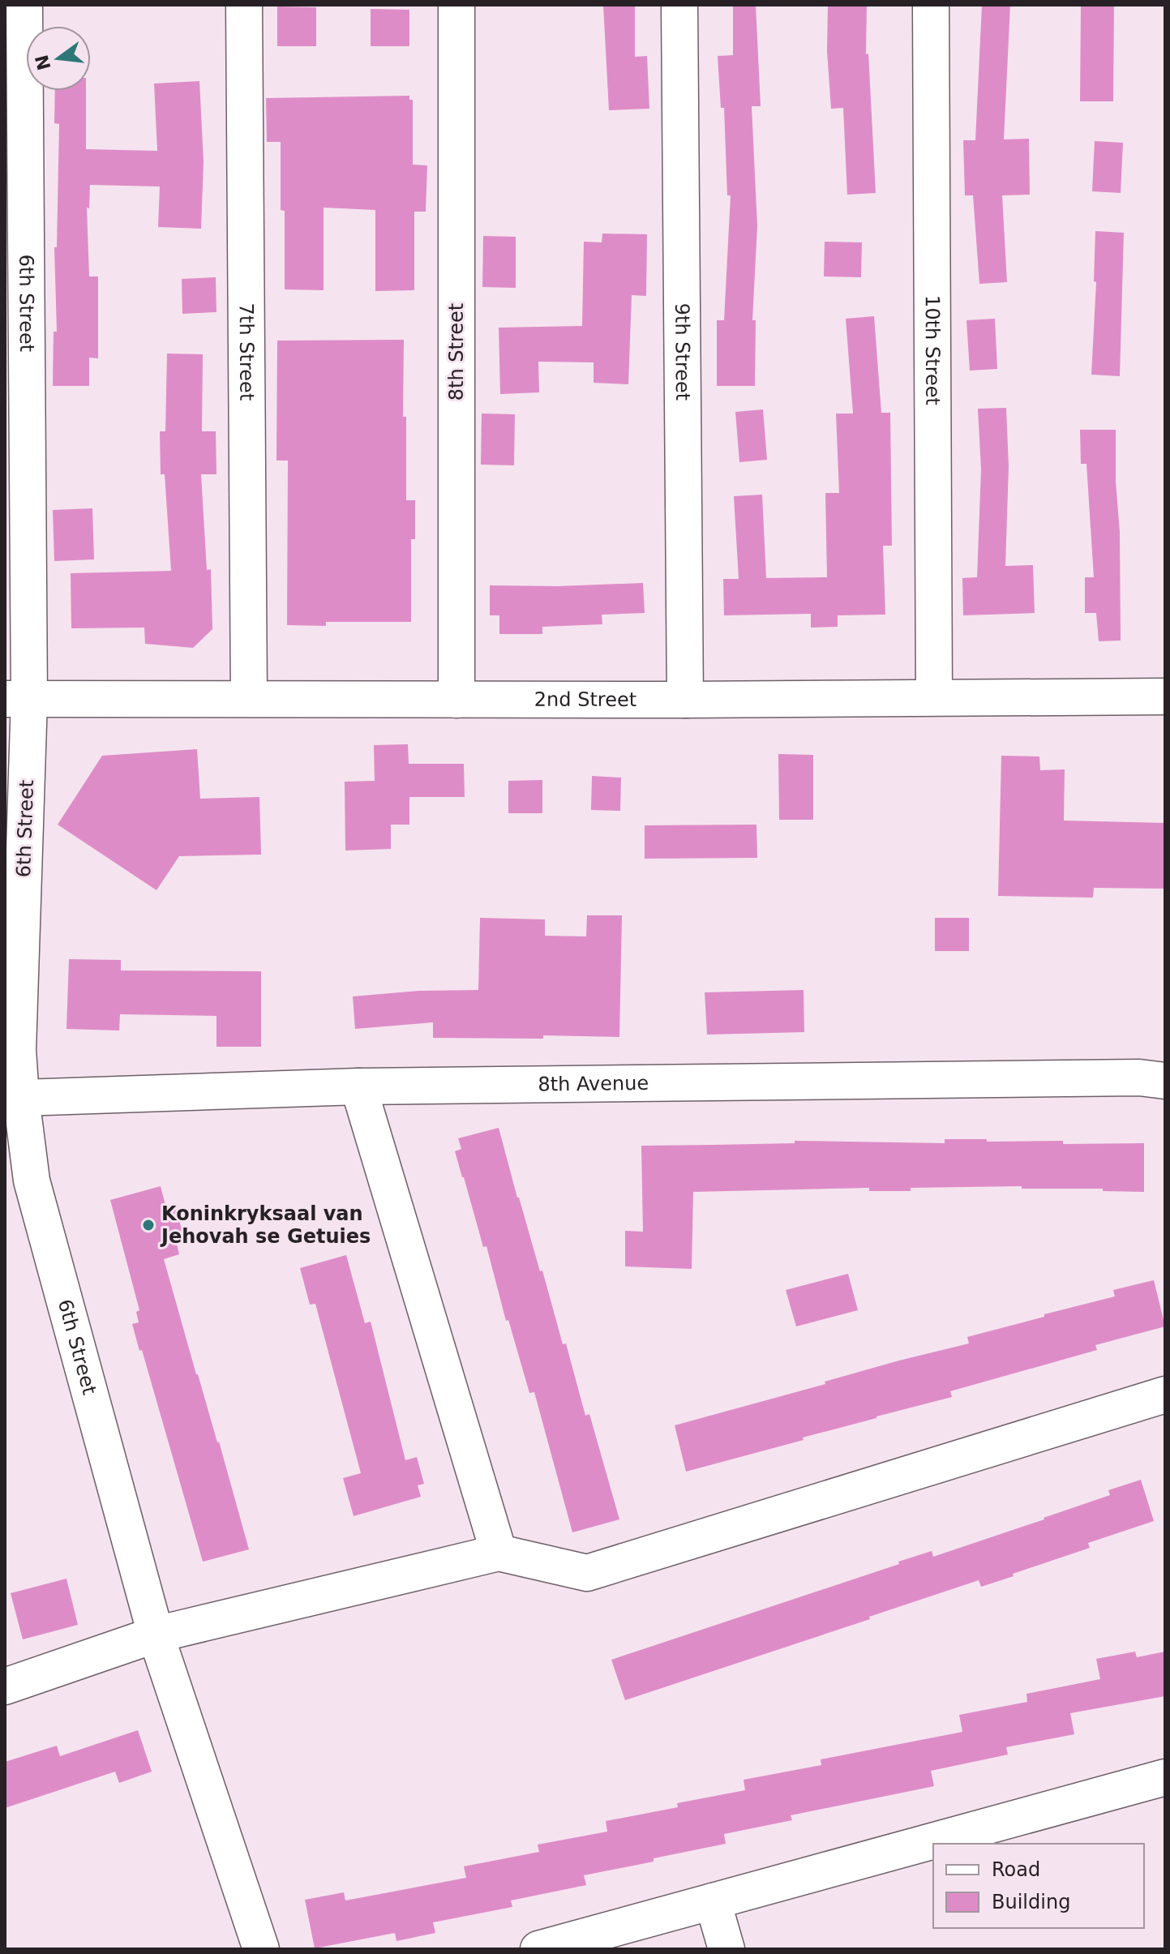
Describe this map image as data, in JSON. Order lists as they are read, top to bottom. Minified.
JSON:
{"streets":{"street":["6th Street","10th Street","7th Street","8th Street","9th Street","2nd Street","8th Avenue"]},"crossings":[["6th Street","2nd Street"],["6th Street","8th Avenue"],["10th Street","2nd Street"],["7th Street","2nd Street"],["8th Street","2nd Street"],["9th Street","2nd Street"]],"places":["Koninkryksaal van Jehovah se Getuies"],"legend":["Road","Building"],"north":"left"}
